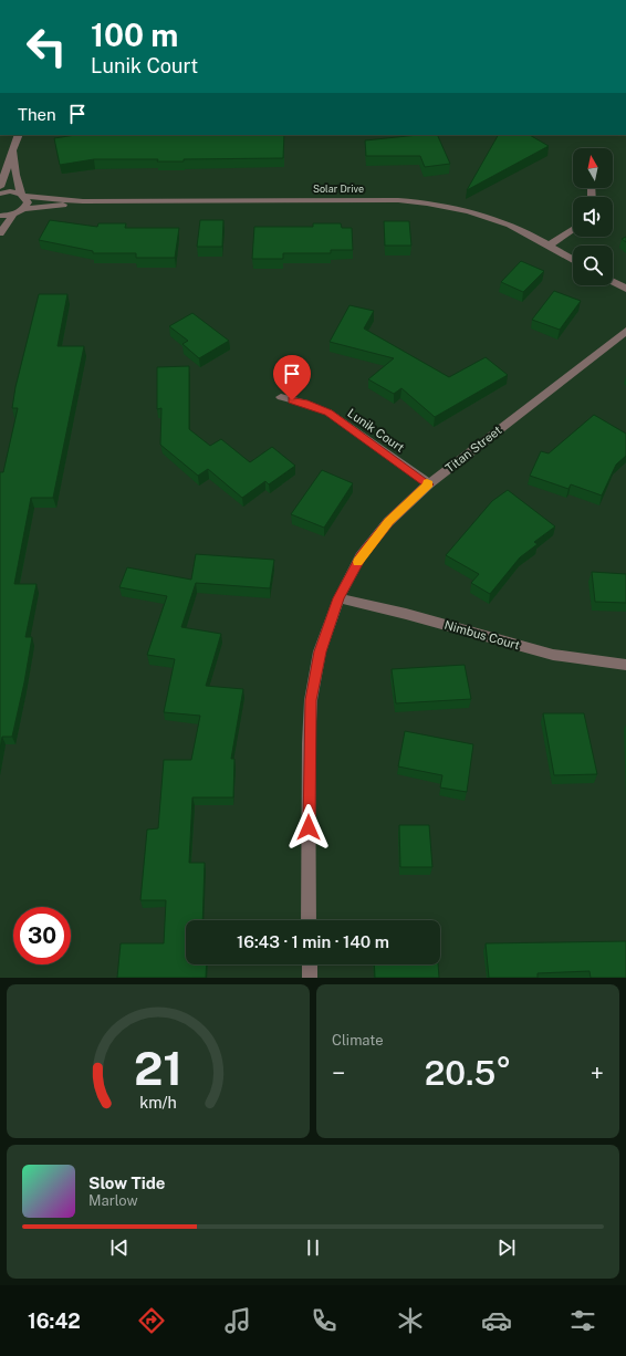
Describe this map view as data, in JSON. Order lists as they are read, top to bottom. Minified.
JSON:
{"streets":{"street":["Solar Drive","Lunik Court","Titan Street","Nimbus Court"]},"crossings":[["Lunik Court","Titan Street"],["Titan Street","Nimbus Court"]],"north":"top","page":{"turn":["100 m","Lunik Court"],"then":"Then","limit":"30","trip":"16:43 · 1 min · 140 m","tile":"Climate","heat":["−","20.5°","+"],"song":["Slow Tide","Marlow"],"tabs":"16:42","gauge":["21","km/h"]}}
